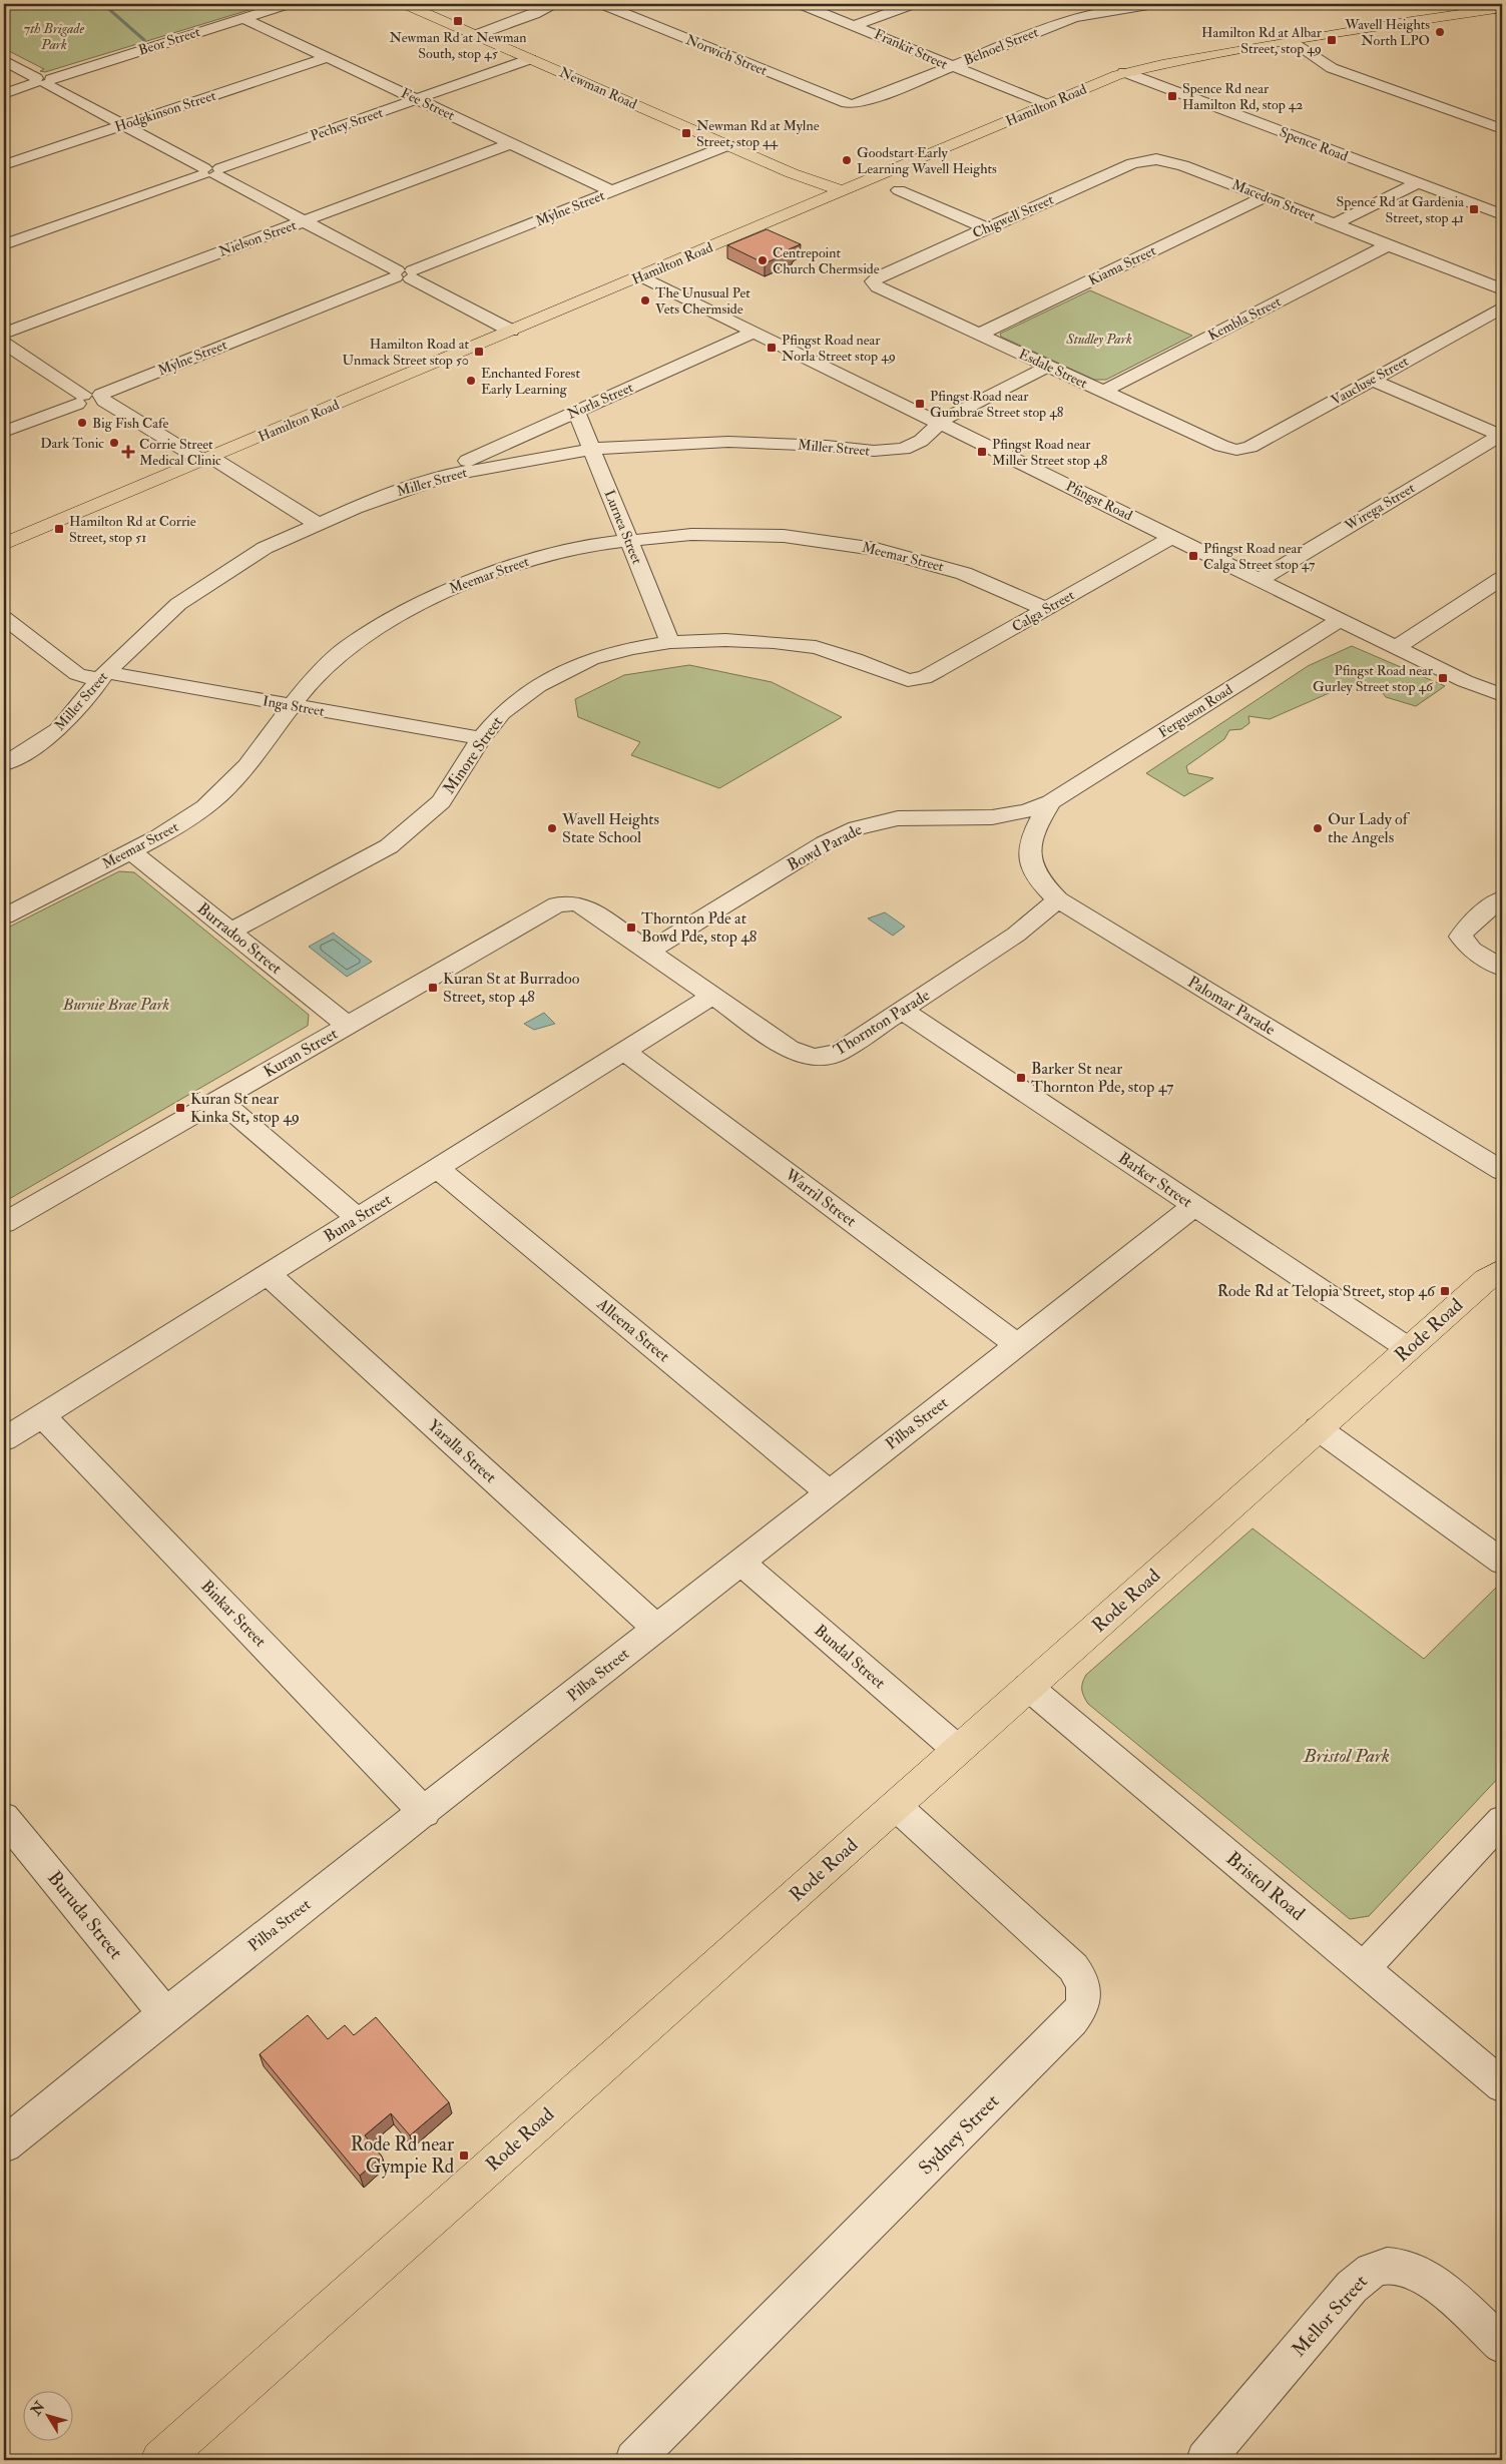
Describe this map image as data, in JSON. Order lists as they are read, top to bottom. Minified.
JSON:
{"streets":{"main road":["Newman Road","Hamilton Road","Rode Road"],"street":["Beor Street","Belnoel Street","Frankit Street","Norwich Street","Fee Street","Hodgkinson Street","Pechey Street","Spence Road","Macedon Street","Mylne Street","Chigwell Street","Nielson Street","Kiama Street","Kembla Street","Esdale Street","Vaucluse Street","Norla Street","Miller Street","Pfingst Road","Wirega Street","Lurnea Street","Meemar Street","Calga Street","Inga Street","Ferguson Road","Minore Street","Bowd Parade","Burradoo Street","Palomar Parade","Thornton Parade","Kuran Street","Barker Street","Warril Street","Buna Street","Alleena Street","Pilba Street","Yaralla Street","Binkar Street","Bundal Street","Bristol Road","Buruda Street","Sydney Street","Mellor Street"]},"crossings":[["Beor Street","Fee Street"],["Belnoel Street","Frankit Street"],["Belnoel Street","Norwich Street"],["Frankit Street","Hamilton Road"],["Newman Road","Hamilton Road"],["Newman Road","Pechey Street"],["Newman Road","Mylne Street"],["Fee Street","Hodgkinson Street"],["Fee Street","Pechey Street"],["Fee Street","Mylne Street"],["Fee Street","Nielson Street"],["Hamilton Road","Spence Road"],["Hamilton Road","Pfingst Road"],["Macedon Street","Chigwell Street"],["Macedon Street","Kiama Street"],["Macedon Street","Kembla Street"],["Chigwell Street","Esdale Street"],["Kiama Street","Esdale Street"],["Kembla Street","Esdale Street"],["Esdale Street","Vaucluse Street"],["Esdale Street","Miller Street"],["Norla Street","Miller Street"],["Norla Street","Pfingst Road"],["Norla Street","Lurnea Street"],["Miller Street","Pfingst Road"],["Miller Street","Lurnea Street"],["Miller Street","Inga Street"],["Pfingst Road","Wirega Street"],["Pfingst Road","Calga Street"],["Pfingst Road","Ferguson Road"],["Lurnea Street","Meemar Street"],["Lurnea Street","Minore Street"],["Meemar Street","Calga Street"],["Meemar Street","Inga Street"],["Meemar Street","Burradoo Street"],["Calga Street","Minore Street"],["Inga Street","Minore Street"],["Ferguson Road","Bowd Parade"],["Ferguson Road","Palomar Parade"],["Minore Street","Burradoo Street"],["Bowd Parade","Palomar Parade"],["Bowd Parade","Thornton Parade"],["Burradoo Street","Kuran Street"],["Palomar Parade","Thornton Parade"],["Thornton Parade","Kuran Street"],["Thornton Parade","Barker Street"],["Thornton Parade","Buna Street"],["Barker Street","Rode Road"],["Barker Street","Pilba Street"],["Warril Street","Buna Street"],["Warril Street","Pilba Street"],["Buna Street","Alleena Street"],["Buna Street","Yaralla Street"],["Buna Street","Binkar Street"],["Alleena Street","Pilba Street"],["Rode Road","Bundal Street"],["Rode Road","Bristol Road"],["Rode Road","Sydney Street"],["Pilba Street","Yaralla Street"],["Pilba Street","Binkar Street"],["Pilba Street","Bundal Street"],["Pilba Street","Buruda Street"]],"parks":["7th Brigade Park","Studley Park","Burnie Brae Park","Bristol Park"],"places":{"transit":["Newman Rd at Newman South, stop 45","Hamilton Rd at Albar Street, stop 49","Spence Rd near Hamilton Rd, stop 42","Newman Rd at Mylne Street, stop 44","Spence Rd at Gardenia Street, stop 41","Pfingst Road near Norla Street stop 49","Hamilton Road at Unmack Street stop 50","Pfingst Road near Gumbrae Street stop 48","Pfingst Road near Miller Street stop 48","Hamilton Rd at Corrie Street, stop 51","Pfingst Road near Calga Street stop 47","Pfingst Road near Gurley Street stop 46","Thornton Pde at Bowd Pde, stop 48","Kuran St at Burradoo Street, stop 48","Barker St near Thornton Pde, stop 47","Kuran St near Kinka St, stop 49","Rode Rd at Telopia Street, stop 46","Rode Rd near Gympie Rd"],"other":["Wavell Heights North LPO","Goodstart Early Learning Wavell Heights","Centrepoint Church Chermside","The Unusual Pet Vets Chermside","Enchanted Forest Early Learning","Big Fish Cafe","Dark Tonic","Wavell Heights State School","Our Lady of the Angels"],"health":["Corrie Street Medical Clinic"]},"north":"top left"}
